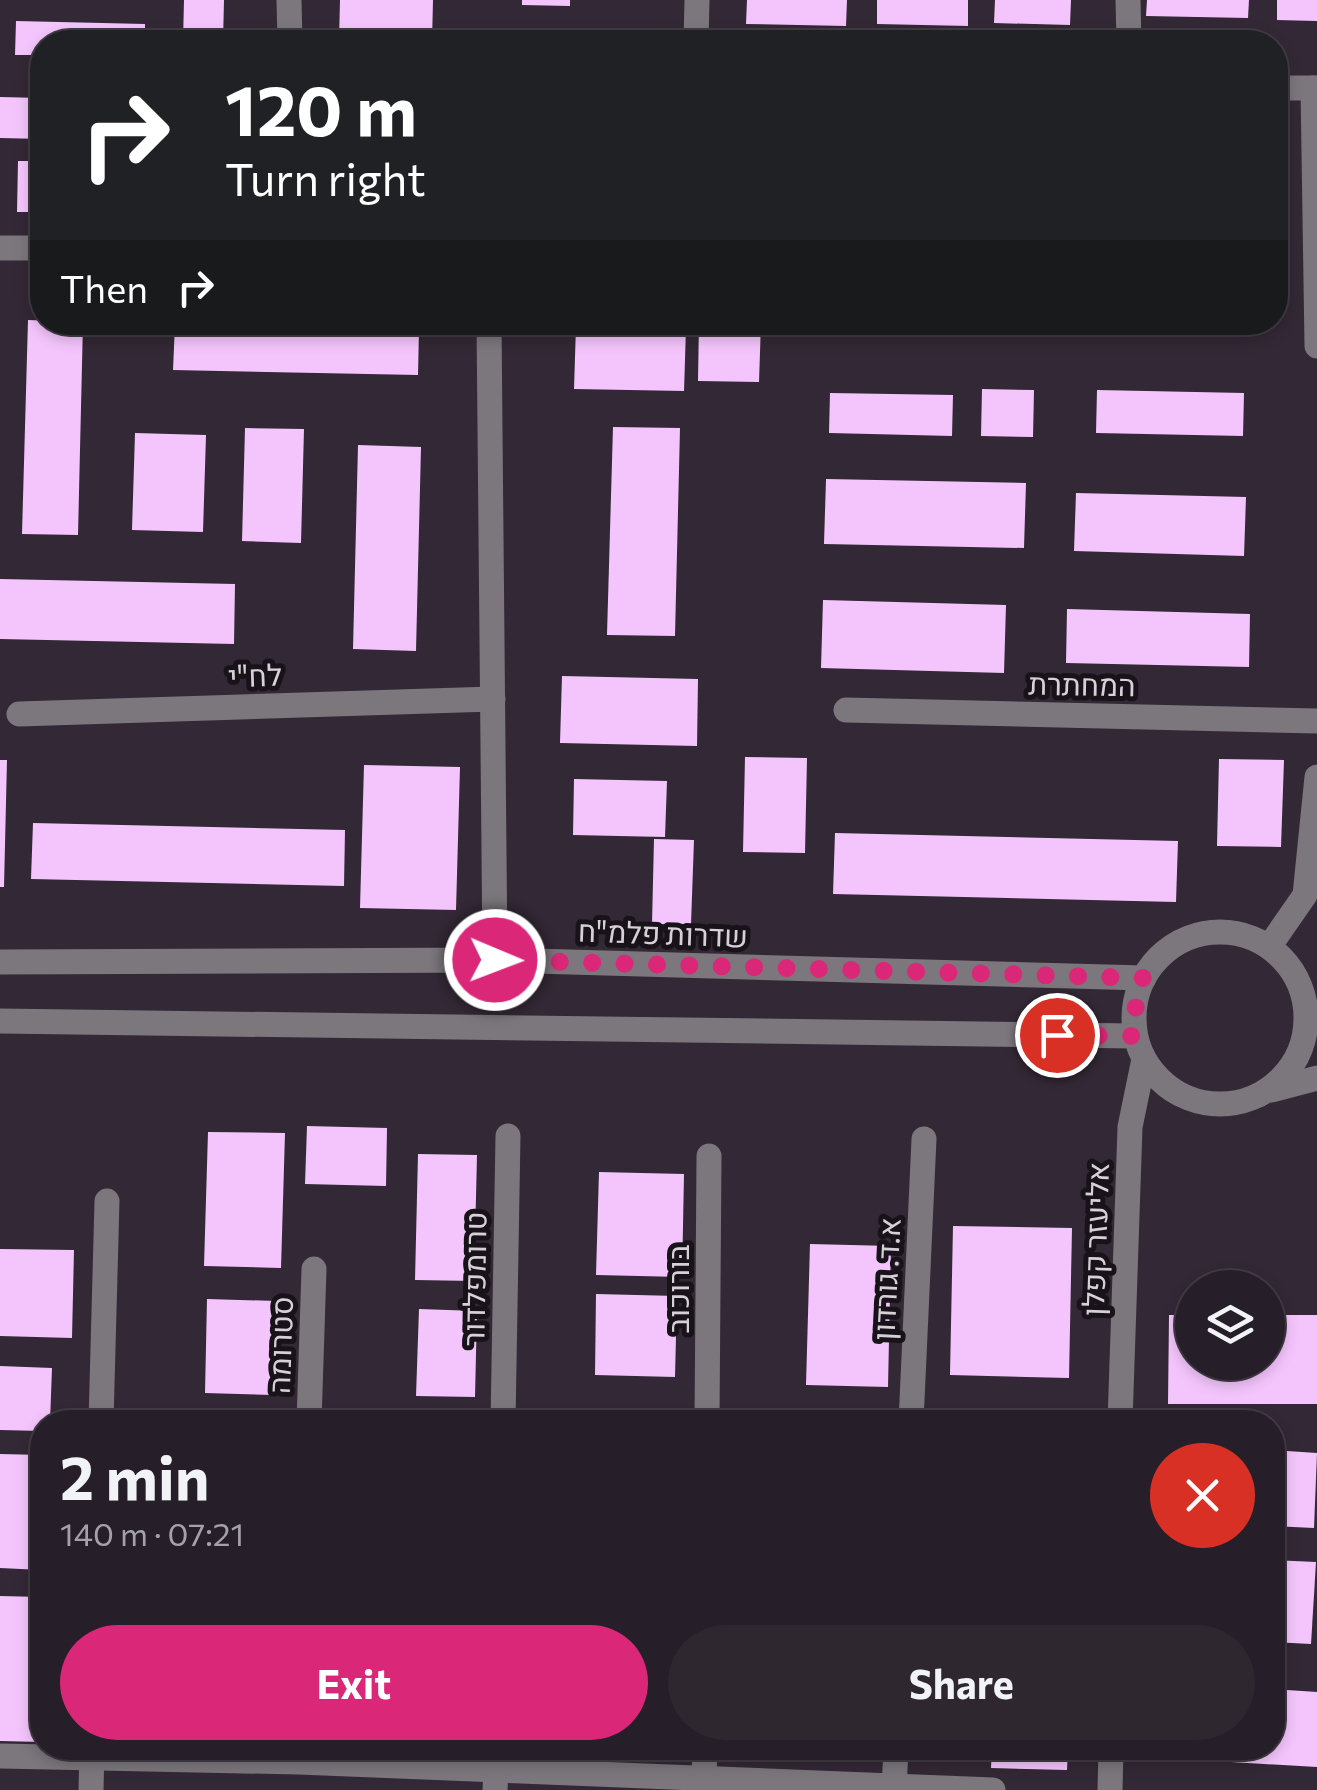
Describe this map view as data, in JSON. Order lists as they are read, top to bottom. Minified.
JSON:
{"streets":{"street":["לח\"י","המחתרת","שדרות פלמ\"ח","אליעזר קפלן","טרומפלדור","א.ד. גורדון","בורוכוב","סטרומה"]},"crossings":[["שדרות פלמ\"ח","אליעזר קפלן"]],"page":{"turn":["120 m","Turn right"],"then":"Then","heading":["2 min","140 m · 07:21"],"buttons":["Exit","Share"]}}
